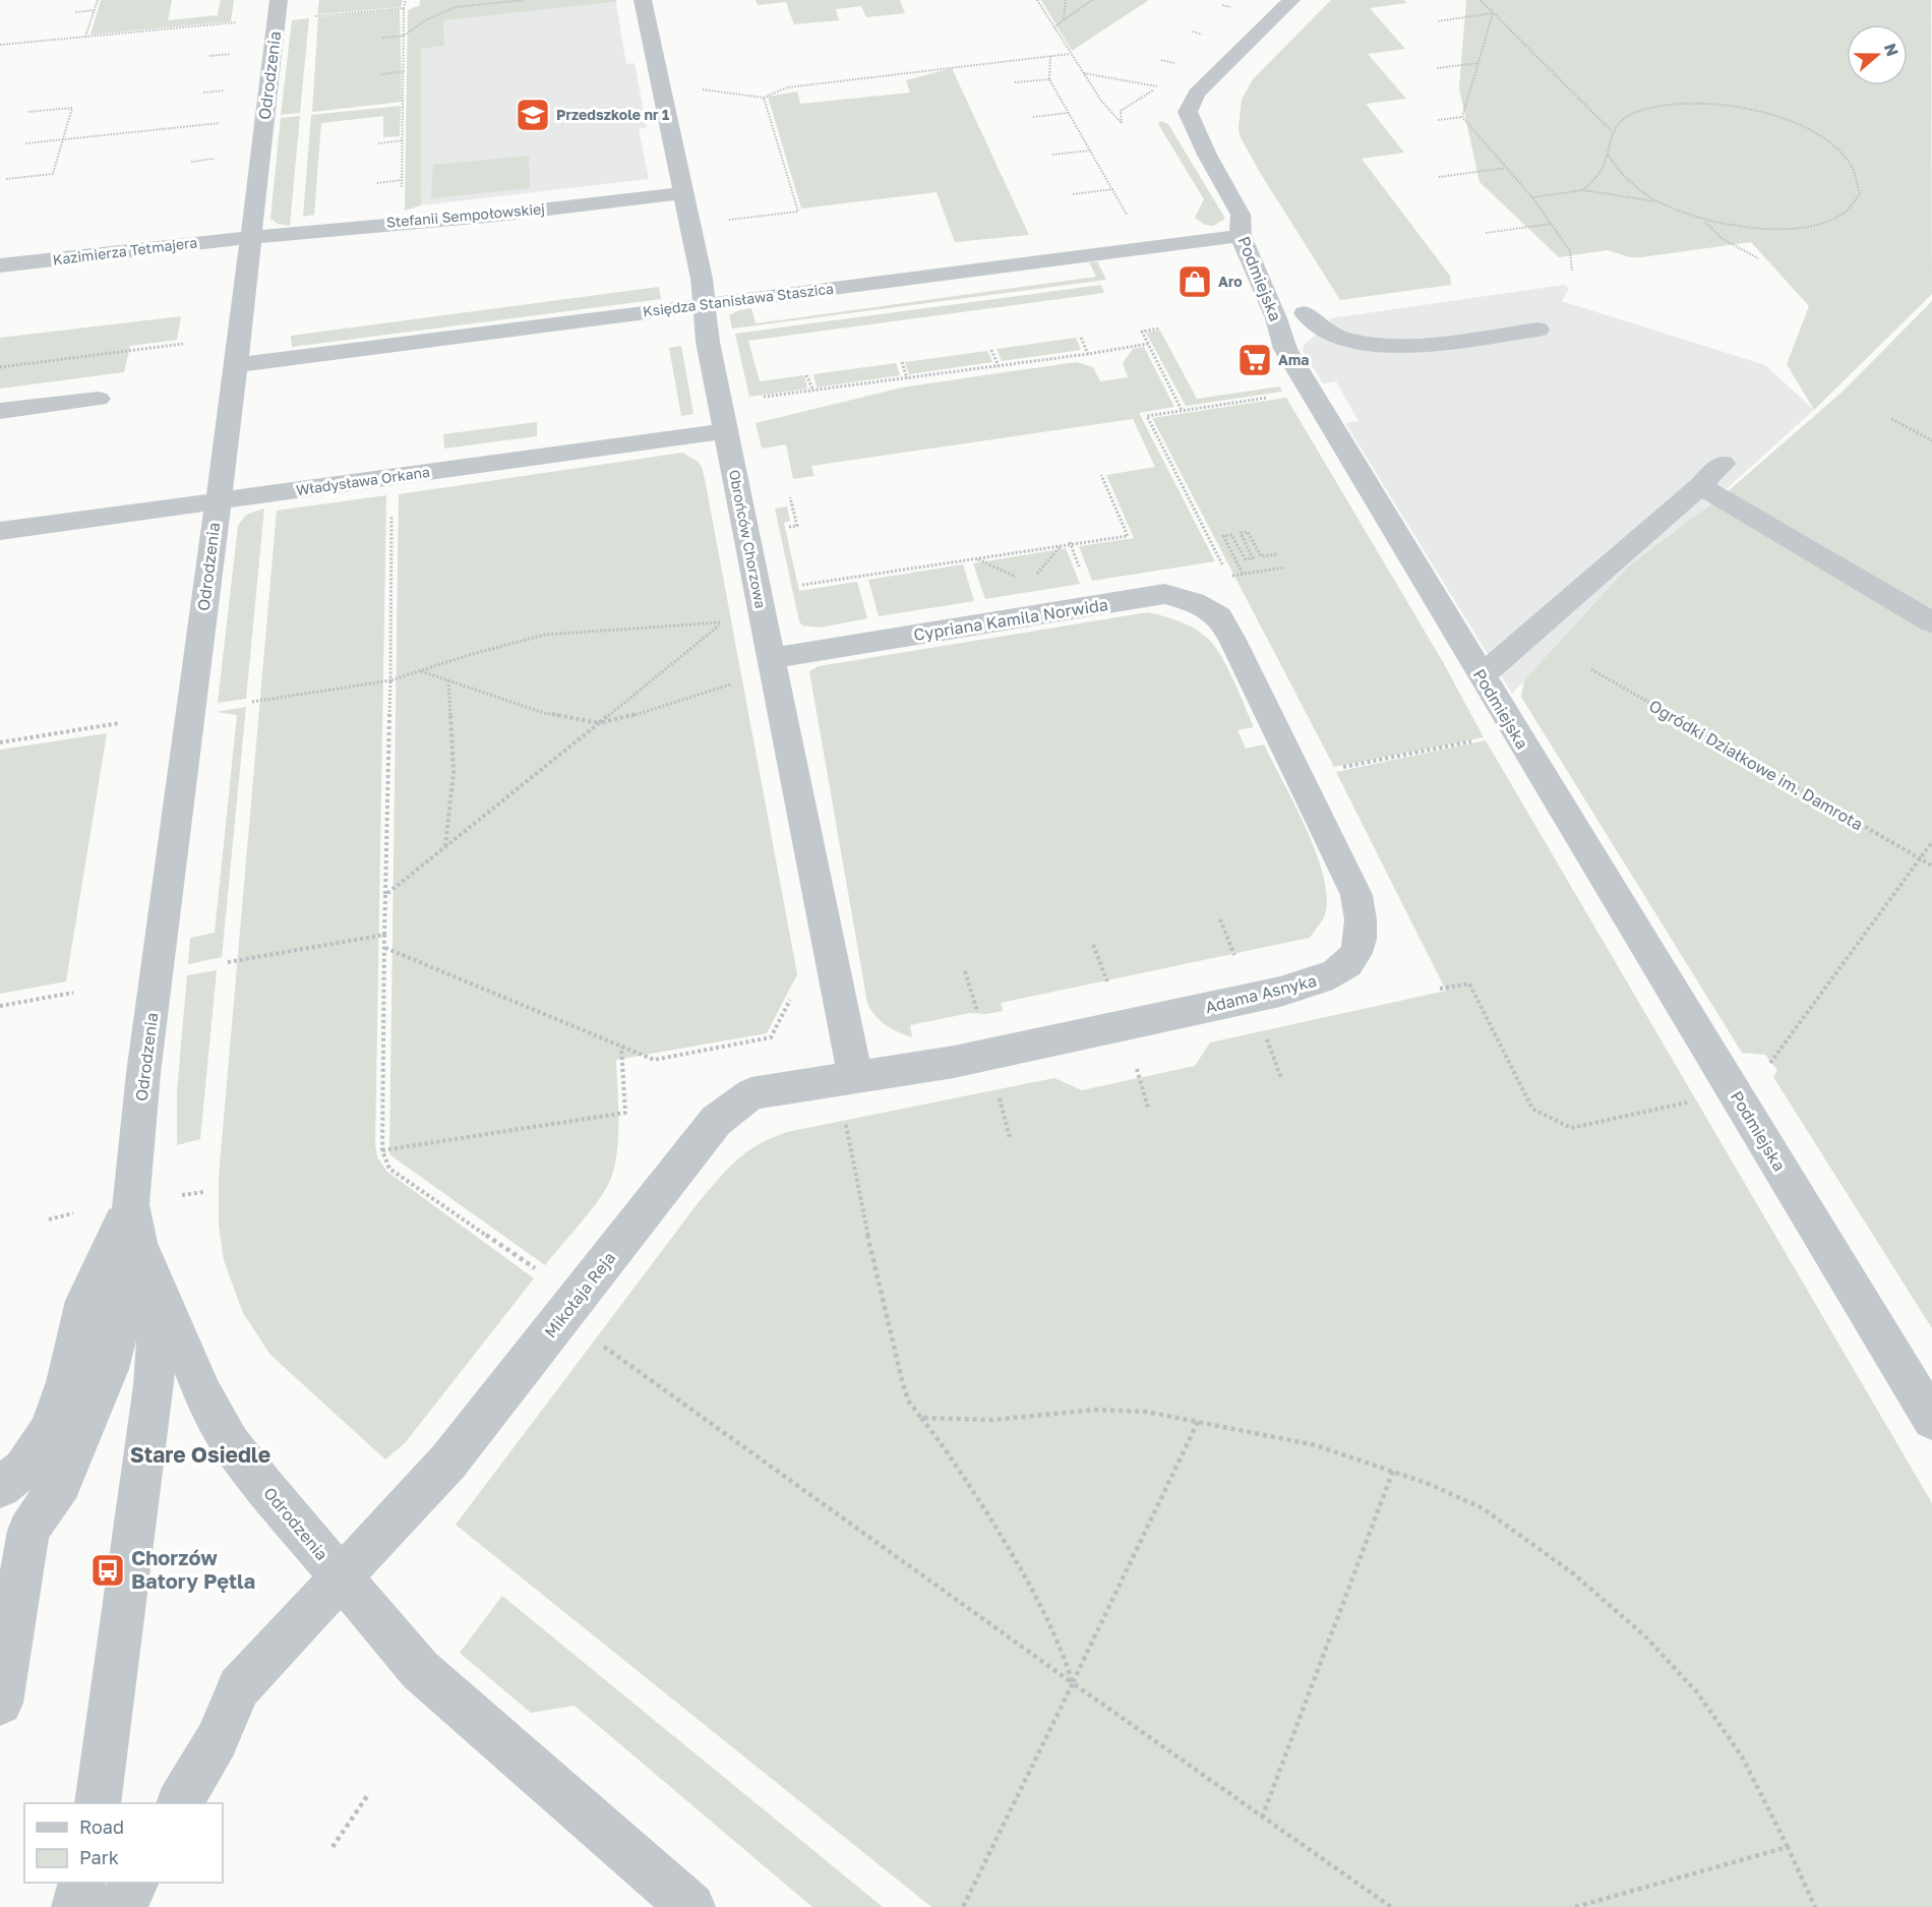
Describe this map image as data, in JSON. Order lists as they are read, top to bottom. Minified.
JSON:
{"streets":{"street":["Odrodzenia","Stefanii Sempołowskiej","Kazimierza Tetmajera","Podmiejska","Księdza Stanisława Staszica","Władysława Orkana","Obrońców Chorzowa","Cypriana Kamila Norwida","Adama Asnyka","Mikołaja Reja"],"path":["Ogródki Działkowe im. Damrota"]},"crossings":[["Odrodzenia","Stefanii Sempołowskiej"],["Odrodzenia","Kazimierza Tetmajera"],["Odrodzenia","Księdza Stanisława Staszica"],["Odrodzenia","Władysława Orkana"],["Odrodzenia","Mikołaja Reja"],["Stefanii Sempołowskiej","Kazimierza Tetmajera"],["Stefanii Sempołowskiej","Obrońców Chorzowa"],["Podmiejska","Księdza Stanisława Staszica"],["Księdza Stanisława Staszica","Obrońców Chorzowa"],["Władysława Orkana","Obrońców Chorzowa"],["Obrońców Chorzowa","Cypriana Kamila Norwida"],["Obrońców Chorzowa","Adama Asnyka"],["Obrońców Chorzowa","Mikołaja Reja"],["Cypriana Kamila Norwida","Adama Asnyka"],["Adama Asnyka","Mikołaja Reja"]],"districts":["Stare Osiedle"],"places":{"school or university":["Przedszkole nr 1"],"shop":["Aro"],"supermarket":["Ama"],"bus stop":["Chorzów Batory Pętla"]},"legend":["Road","Park"],"north":"right"}
